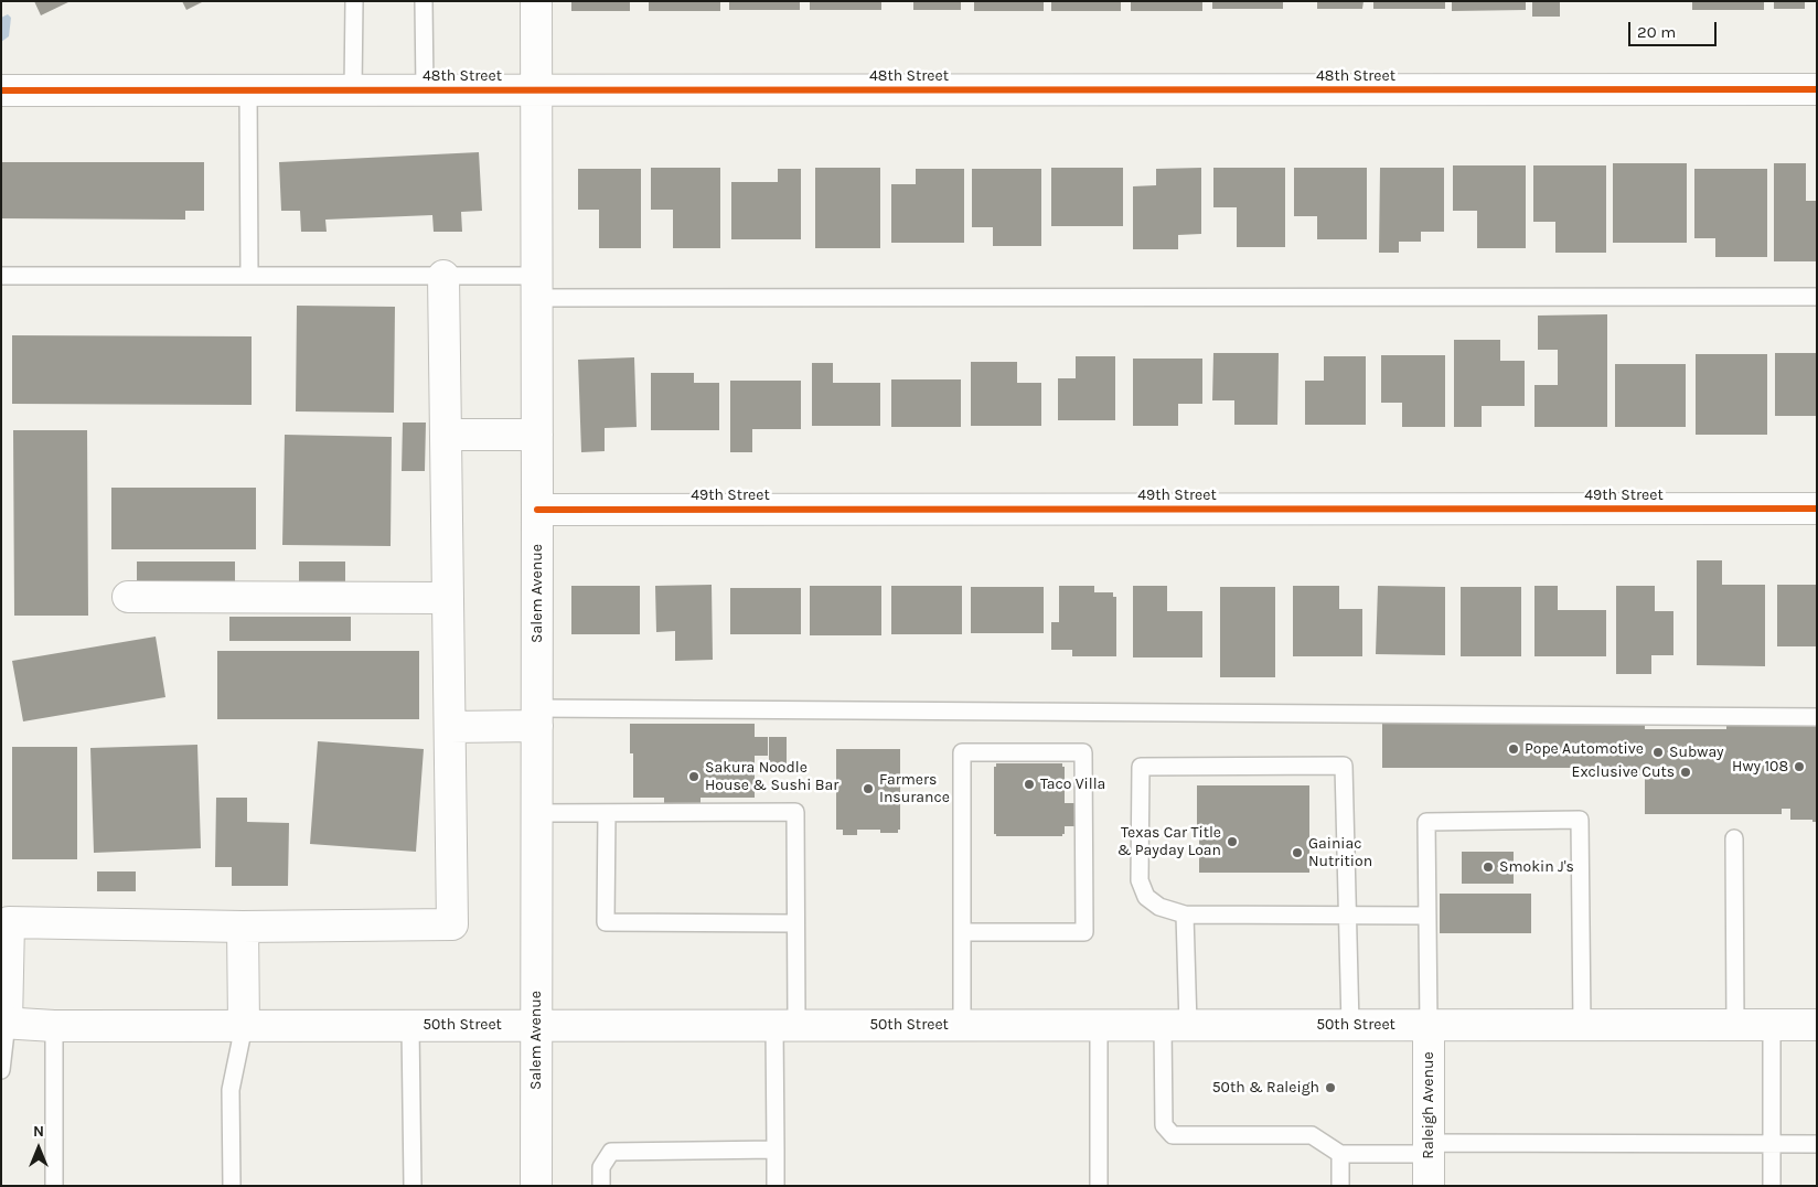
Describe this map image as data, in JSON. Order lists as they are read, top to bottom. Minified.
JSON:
{"streets":{"street":["48th Street","49th Street","Salem Avenue","50th Street","Raleigh Avenue"]},"crossings":[["48th Street","Salem Avenue"],["49th Street","Salem Avenue"],["Salem Avenue","50th Street"],["50th Street","Raleigh Avenue"]],"places":["Pope Automotive","Subway","Hwy 108","Exclusive Cuts","Sakura Noodle House & Sushi Bar","Taco Villa","Farmers Insurance","Texas Car Title & Payday Loan","Gainiac Nutrition","Smokin J's","50th & Raleigh"],"scale_bar":"20 m","north":"top"}
